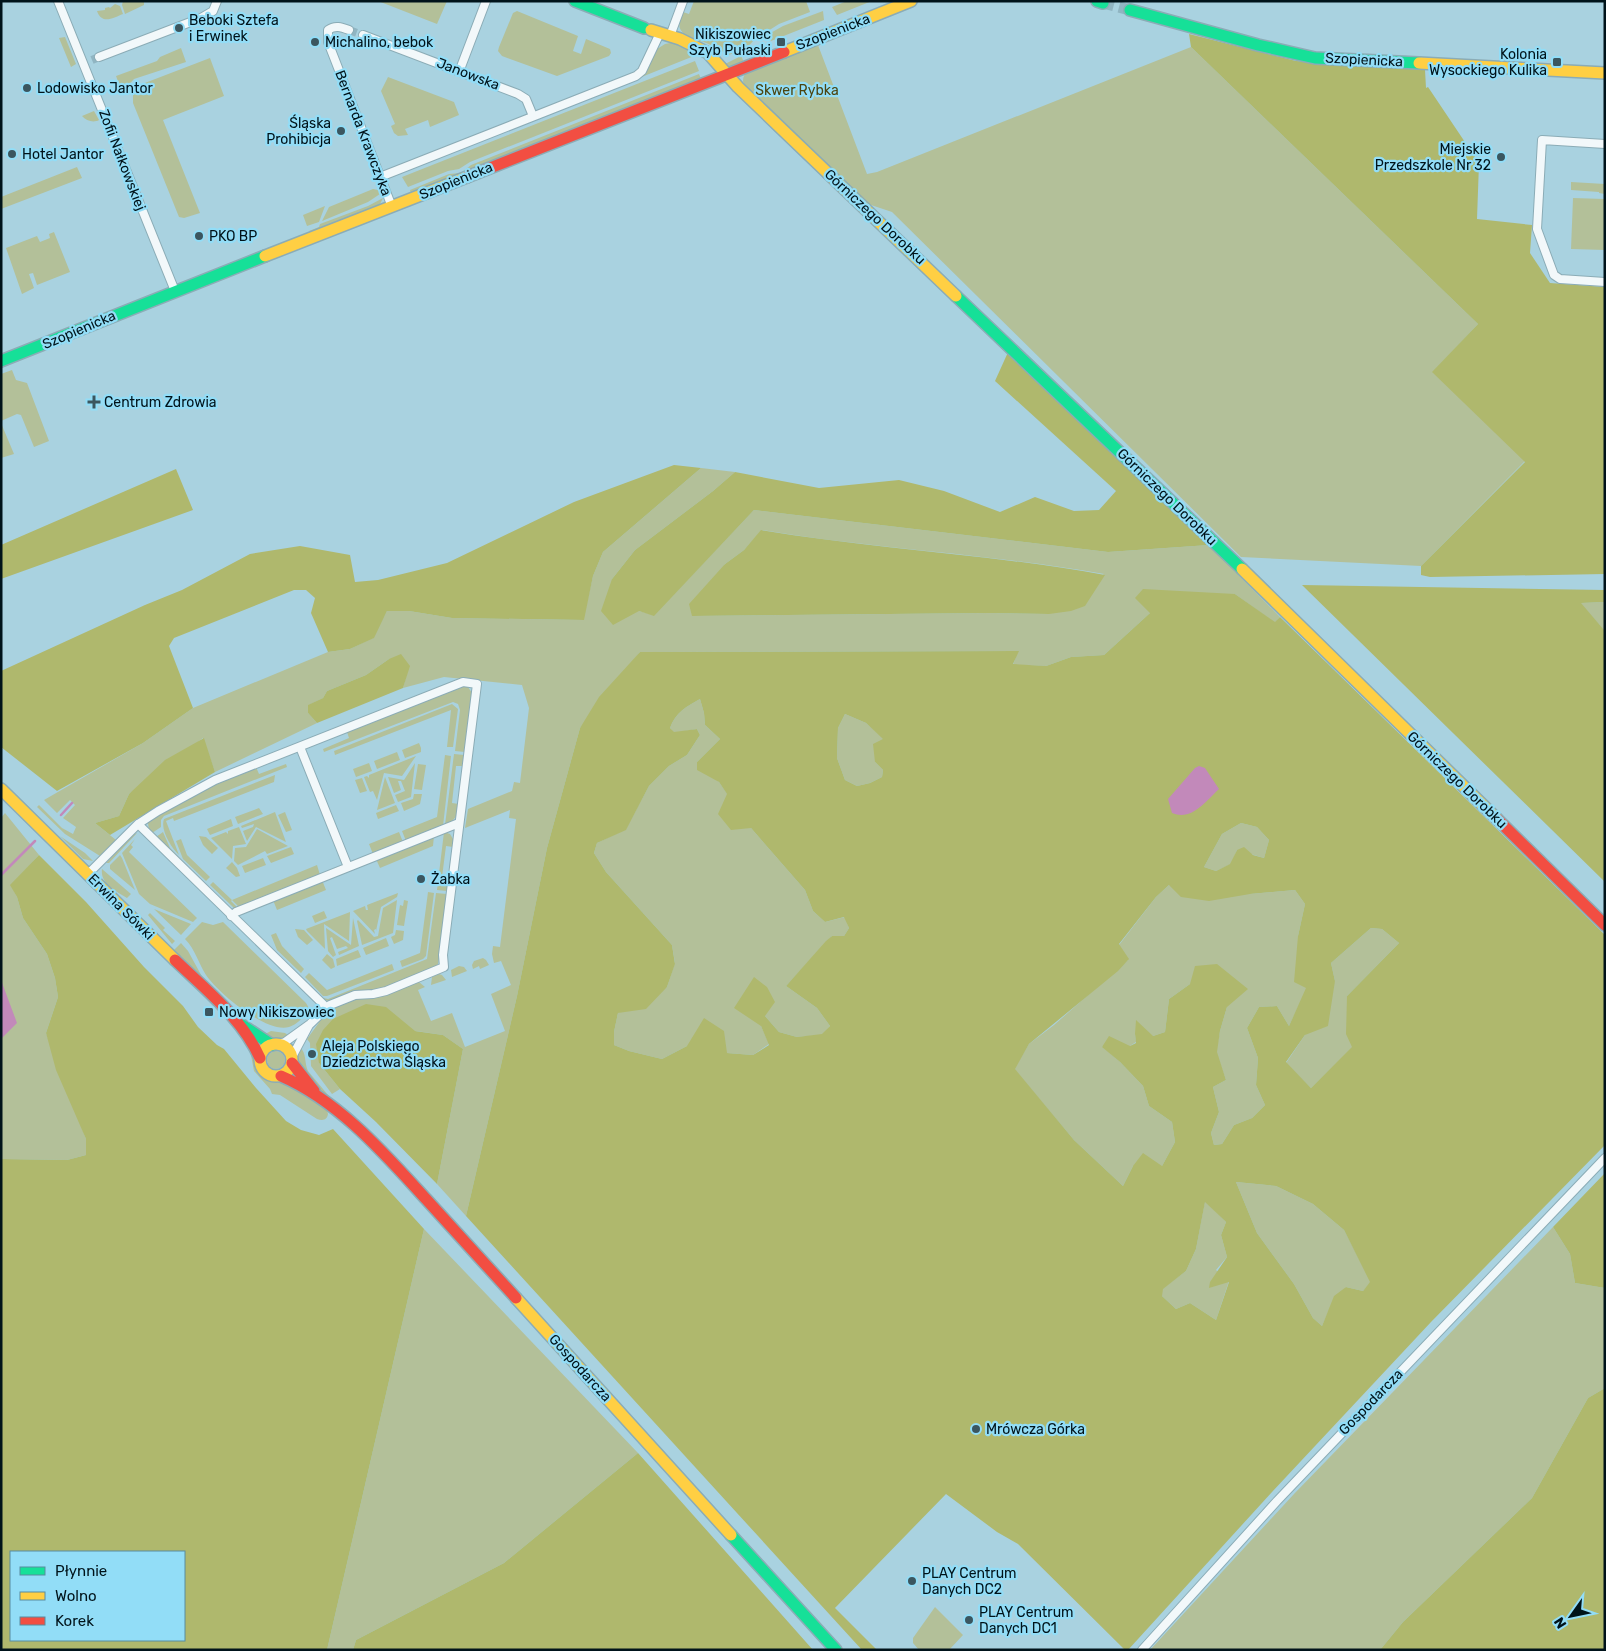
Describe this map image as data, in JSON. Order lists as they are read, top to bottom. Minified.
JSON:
{"streets":{"street":["Szopienicka","Janowska","Bernarda Krawczyka","Zofii Nałkowskiej","Górniczego Dorobku","Erwina Sówki","Gospodarcza"]},"crossings":[["Szopienicka","Bernarda Krawczyka"],["Szopienicka","Zofii Nałkowskiej"],["Szopienicka","Górniczego Dorobku"],["Erwina Sówki","Gospodarcza"]],"parks":["Skwer Rybka"],"places":{"other":["Beboki Sztefa i Erwinek","Michalino, bebok","Lodowisko Jantor","Śląska Prohibicja","Hotel Jantor","Miejskie Przedszkole Nr 32","PKO BP","Żabka","Aleja Polskiego Dziedzictwa Śląska","Mrówcza Górka","PLAY Centrum Danych DC2","PLAY Centrum Danych DC1"],"transit":["Nikiszowiec Szyb Pułaski","Kolonia Wysockiego Kulika","Nowy Nikiszowiec"],"health":["Centrum Zdrowia"]},"legend":["Płynnie","Wolno","Korek"],"north":"bottom left"}
